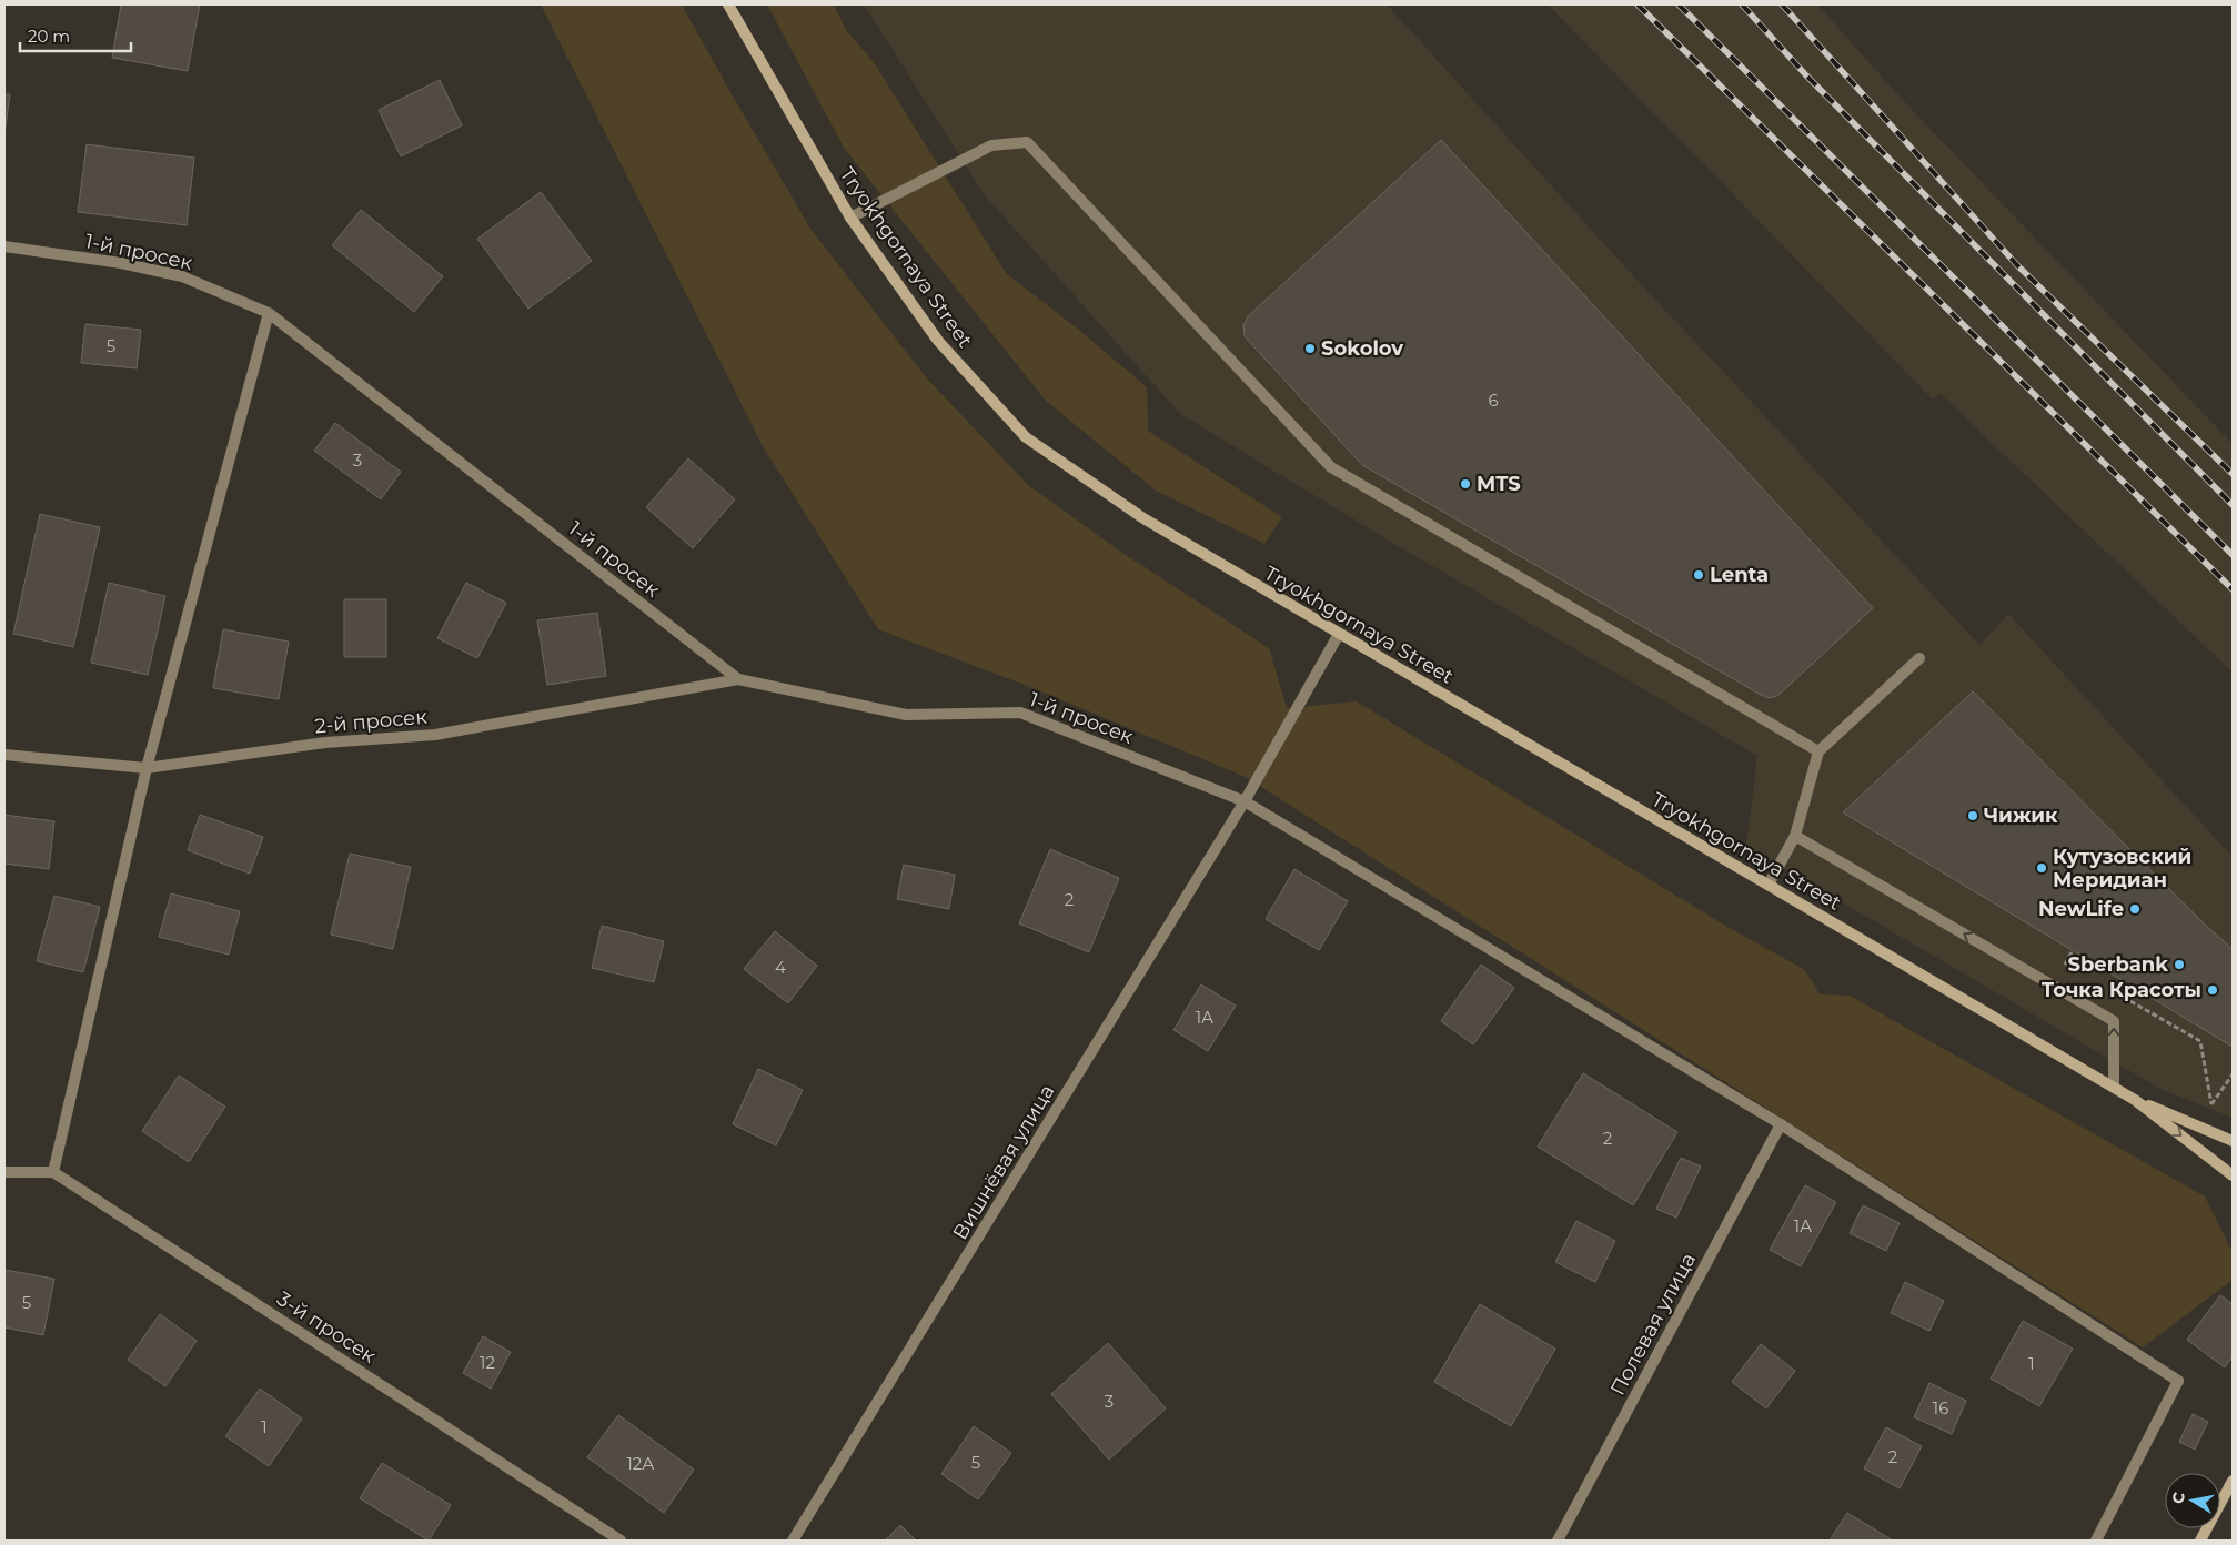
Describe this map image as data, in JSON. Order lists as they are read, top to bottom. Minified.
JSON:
{"streets":{"street":["1-й просек","Tryokhgornaya Street","2-й просек","Вишнёвая улица","Полевая улица","3-й просек"]},"crossings":[["1-й просек","2-й просек"],["1-й просек","Вишнёвая улица"],["1-й просек","Полевая улица"],["Tryokhgornaya Street","Вишнёвая улица"]],"places":["Sokolov","MTS","Lenta","Чижик","Кутузовский Меридиан","NewLife","Sberbank","Точка Красоты"],"house_numbers":["5","6","3","2","4","1А","2","1А","5","12","1","3","16","1","2","5","12А"],"scale_bar":"20 m","north":"left"}
